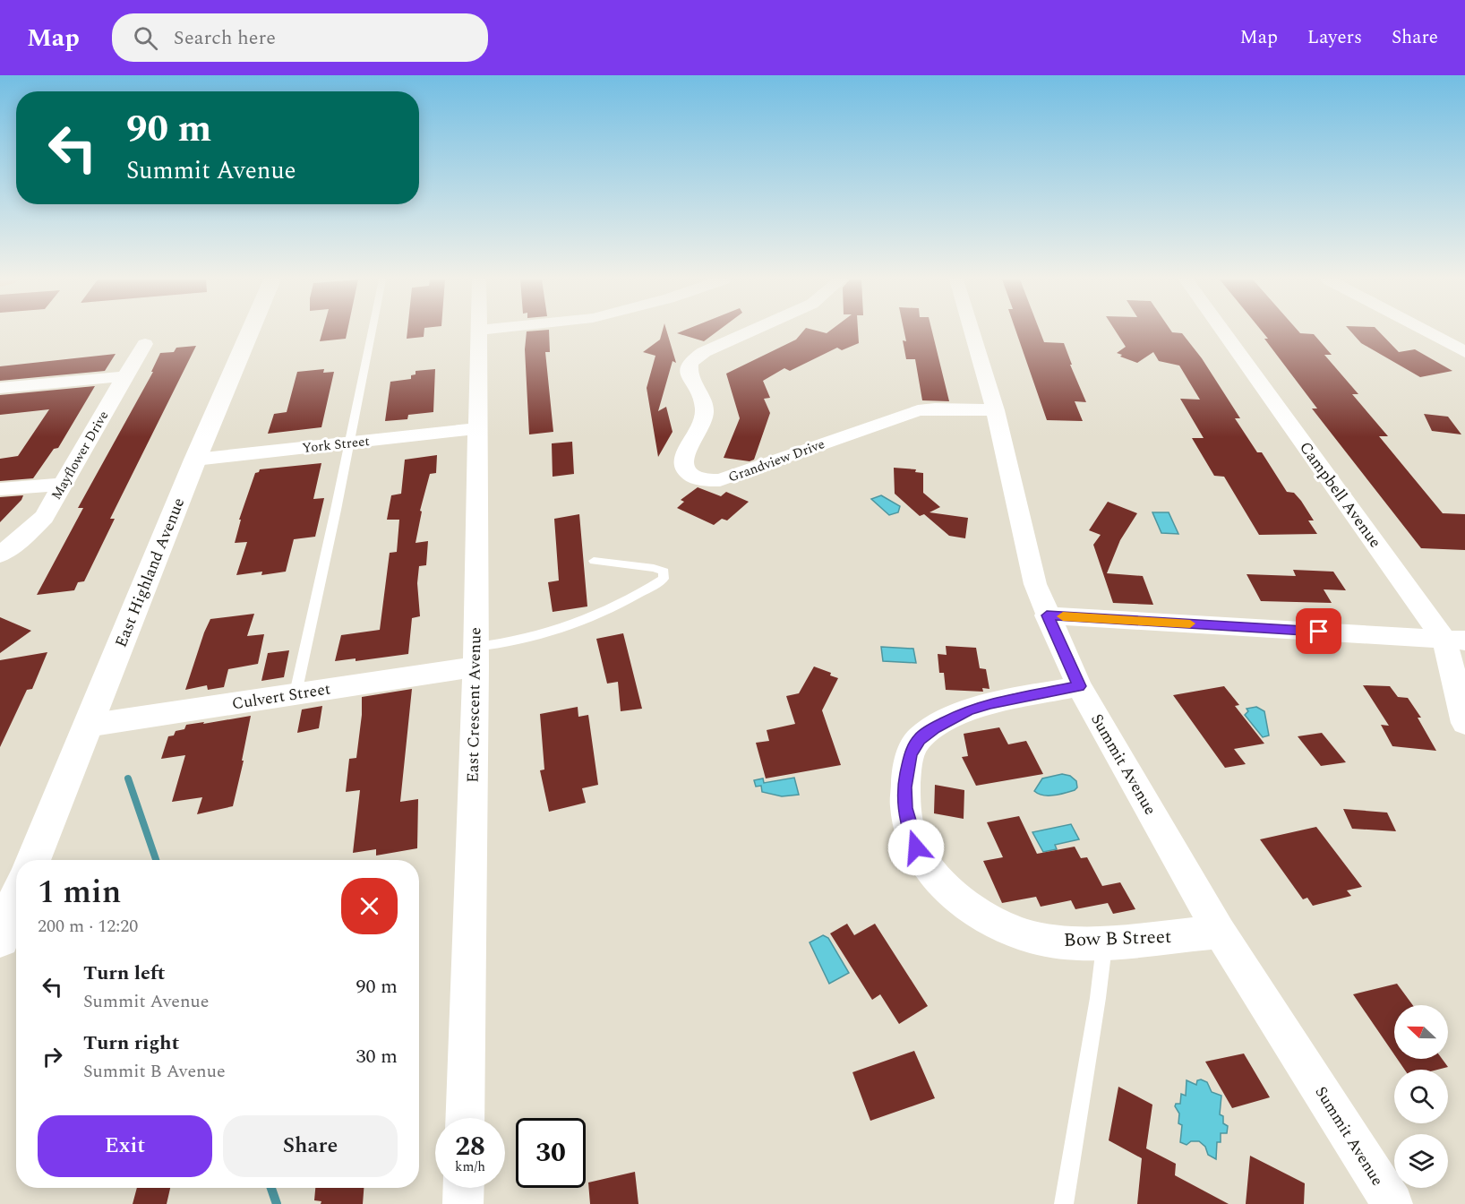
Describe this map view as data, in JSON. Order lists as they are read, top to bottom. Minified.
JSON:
{"streets":{"street":["York Street","Mayflower Drive","Grandview Drive","Campbell Avenue","East Highland Avenue","Culvert Street","East Crescent Avenue","Summit Avenue","Bow B Street"]},"crossings":[["York Street","East Highland Avenue"],["York Street","East Crescent Avenue"],["Grandview Drive","Summit Avenue"],["East Highland Avenue","Culvert Street"],["Culvert Street","East Crescent Avenue"],["Summit Avenue","Bow B Street"]],"north":"left","page":{"header":"Map","search":"Search here","nav":["Map","Layers","Share"],"turn":["90 m","Summit Avenue"],"heading":["1 min","200 m · 12:20"],"list":[{"name":"Turn left","note":"Summit Avenue","value":"90 m"},{"name":"Turn right","note":"Summit B Avenue","value":"30 m"}],"buttons":["Exit","Share"],"speed":"28 km/h","limit":"30"}}
